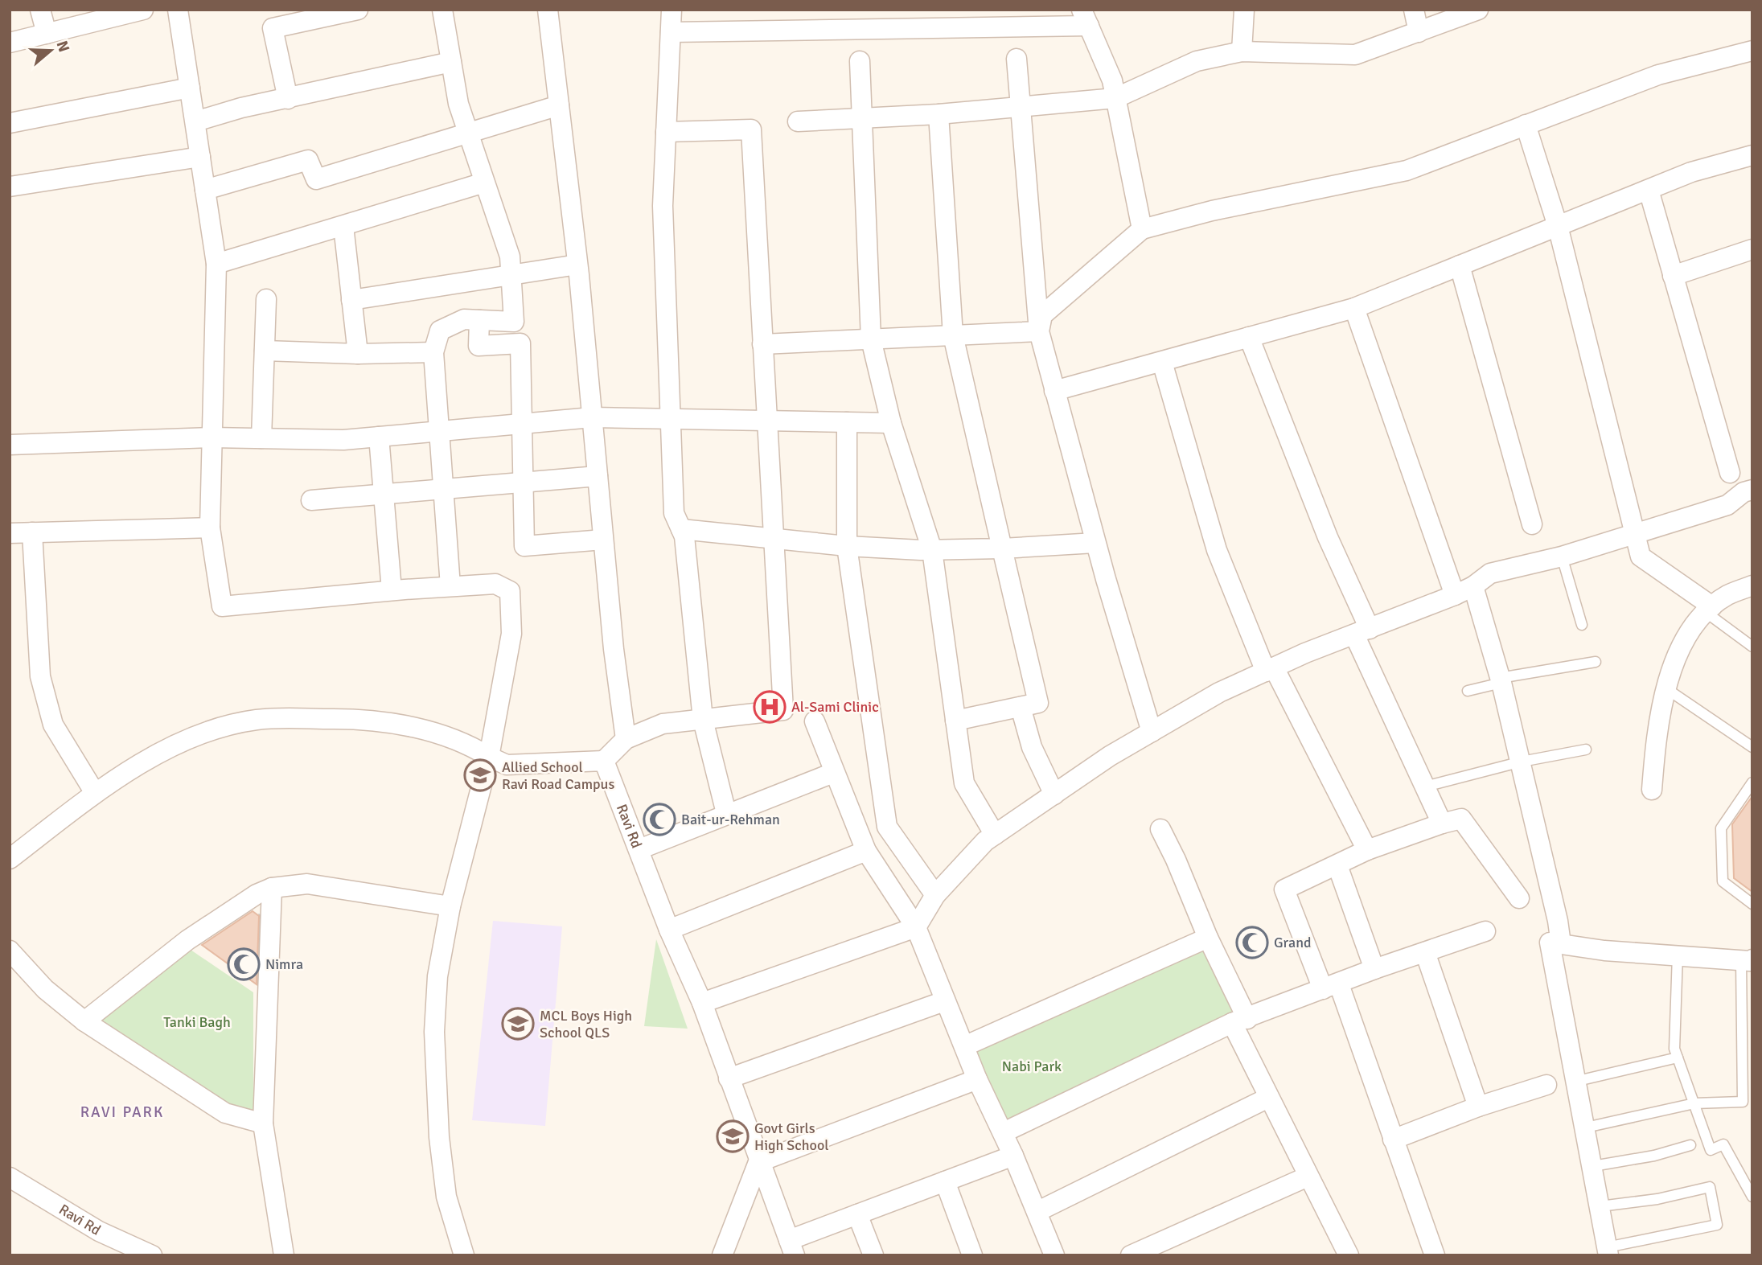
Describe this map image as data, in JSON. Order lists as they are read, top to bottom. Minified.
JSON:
{"streets":{"street":["Ravi Rd"]},"districts":["RAVI PARK"],"parks":["Tanki Bagh","Nabi Park"],"places":{"hospital":["Al-Sami Clinic"],"school or university":["Allied School Ravi Road Campus","MCL Boys High School QLS","Govt Girls High School"],"mosque":["Bait-ur-Rehman","Grand","Nimra"]},"north":"right"}
